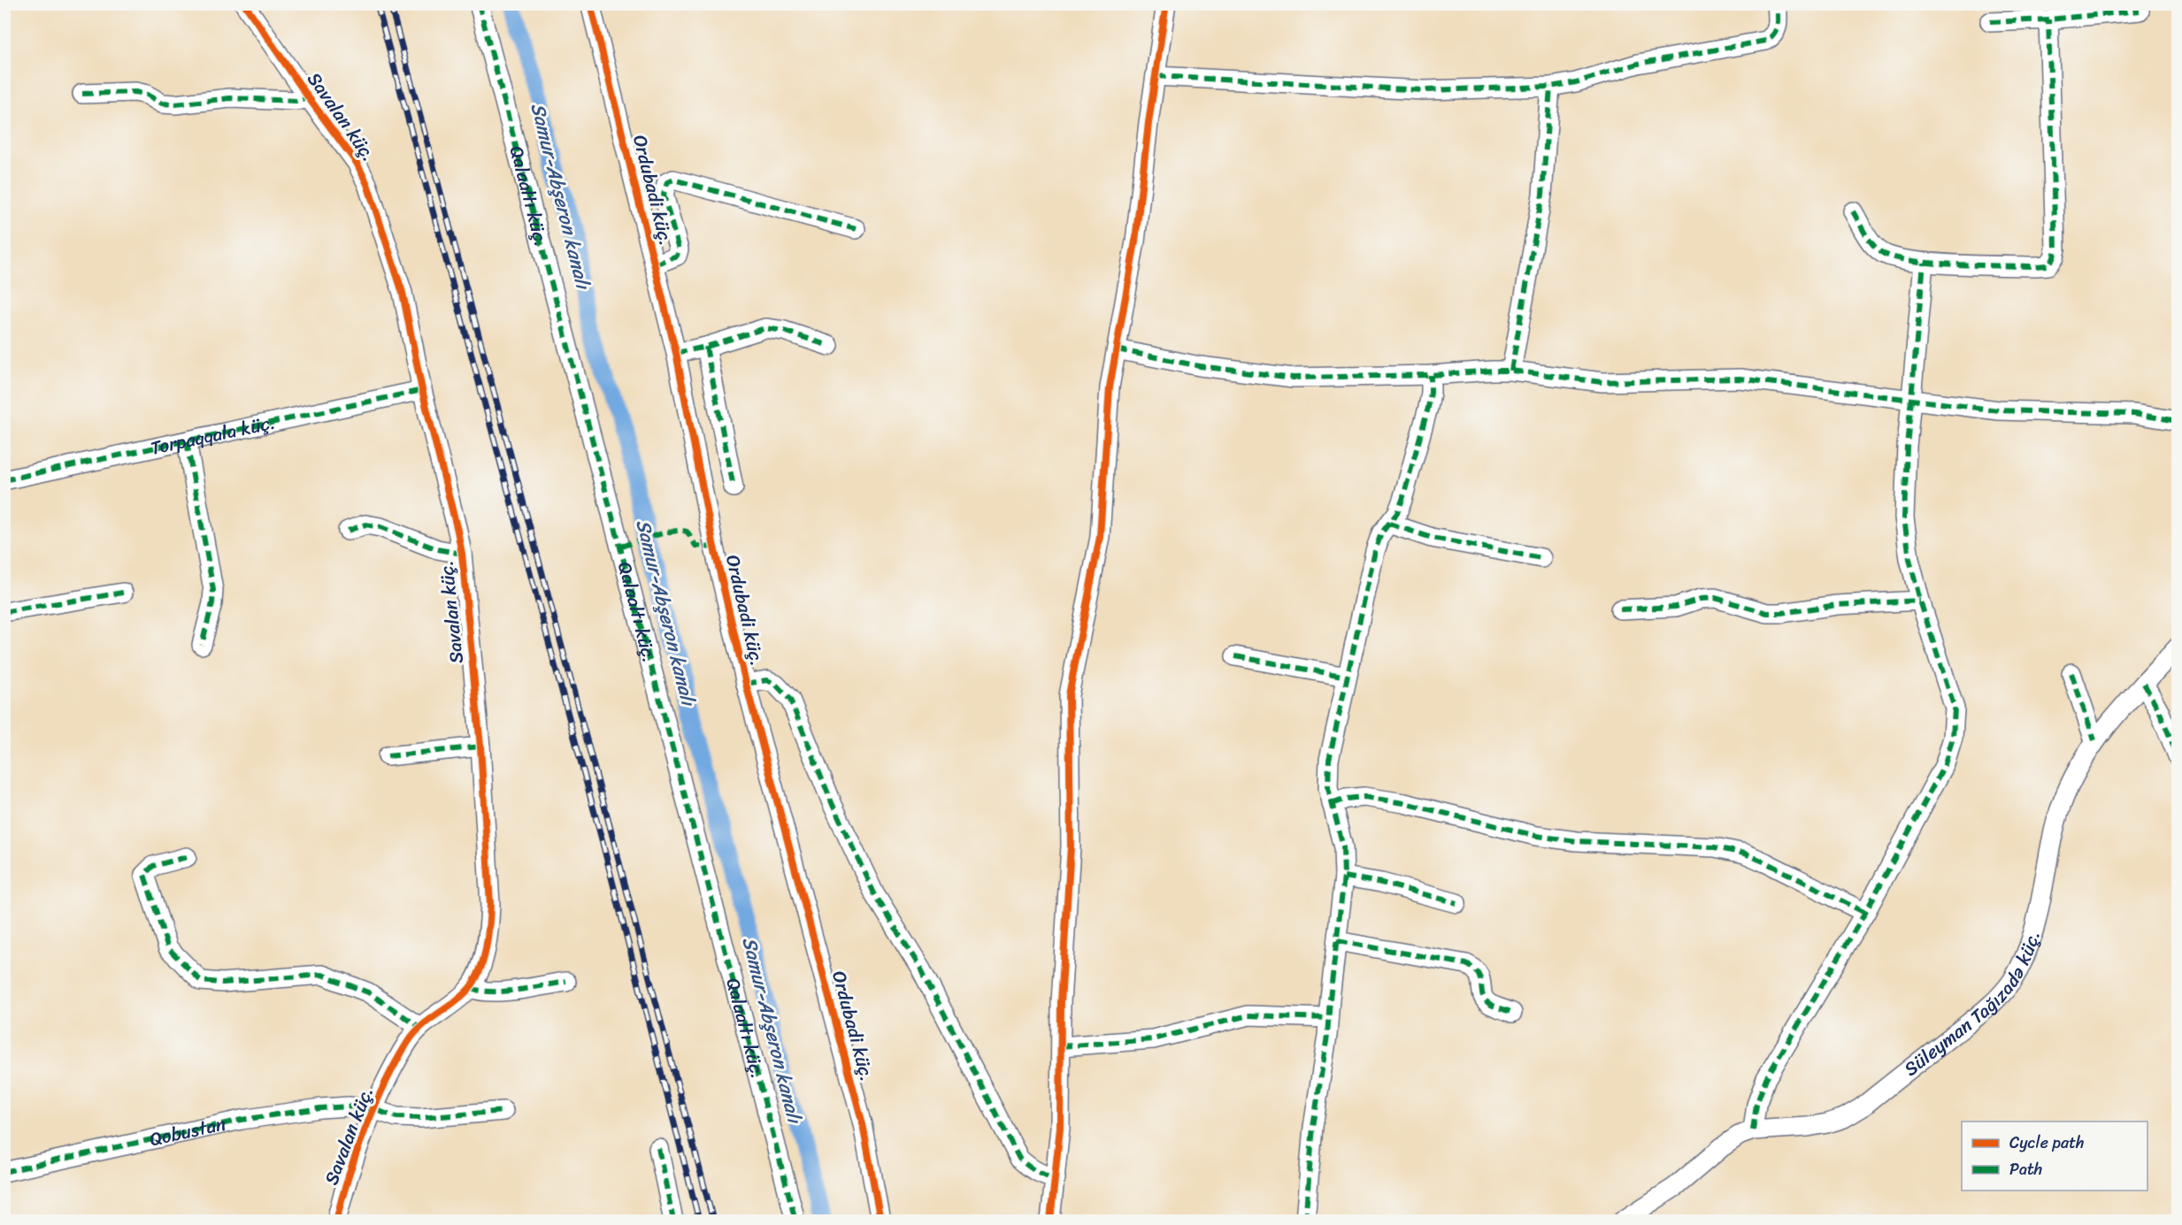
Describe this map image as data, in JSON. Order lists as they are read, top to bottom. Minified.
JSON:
{"streets":{"street":["Savalan küç.","Ordubadi küç.","Qalaaltı küç.","Torpaqqala küç.","Süleyman Tağızadə küç.","Qobustan"]},"crossings":[["Savalan küç.","Torpaqqala küç."],["Savalan küç.","Qobustan"]],"water":["Samur-Abşeron kanalı"],"legend":["Cycle path","Path"]}
